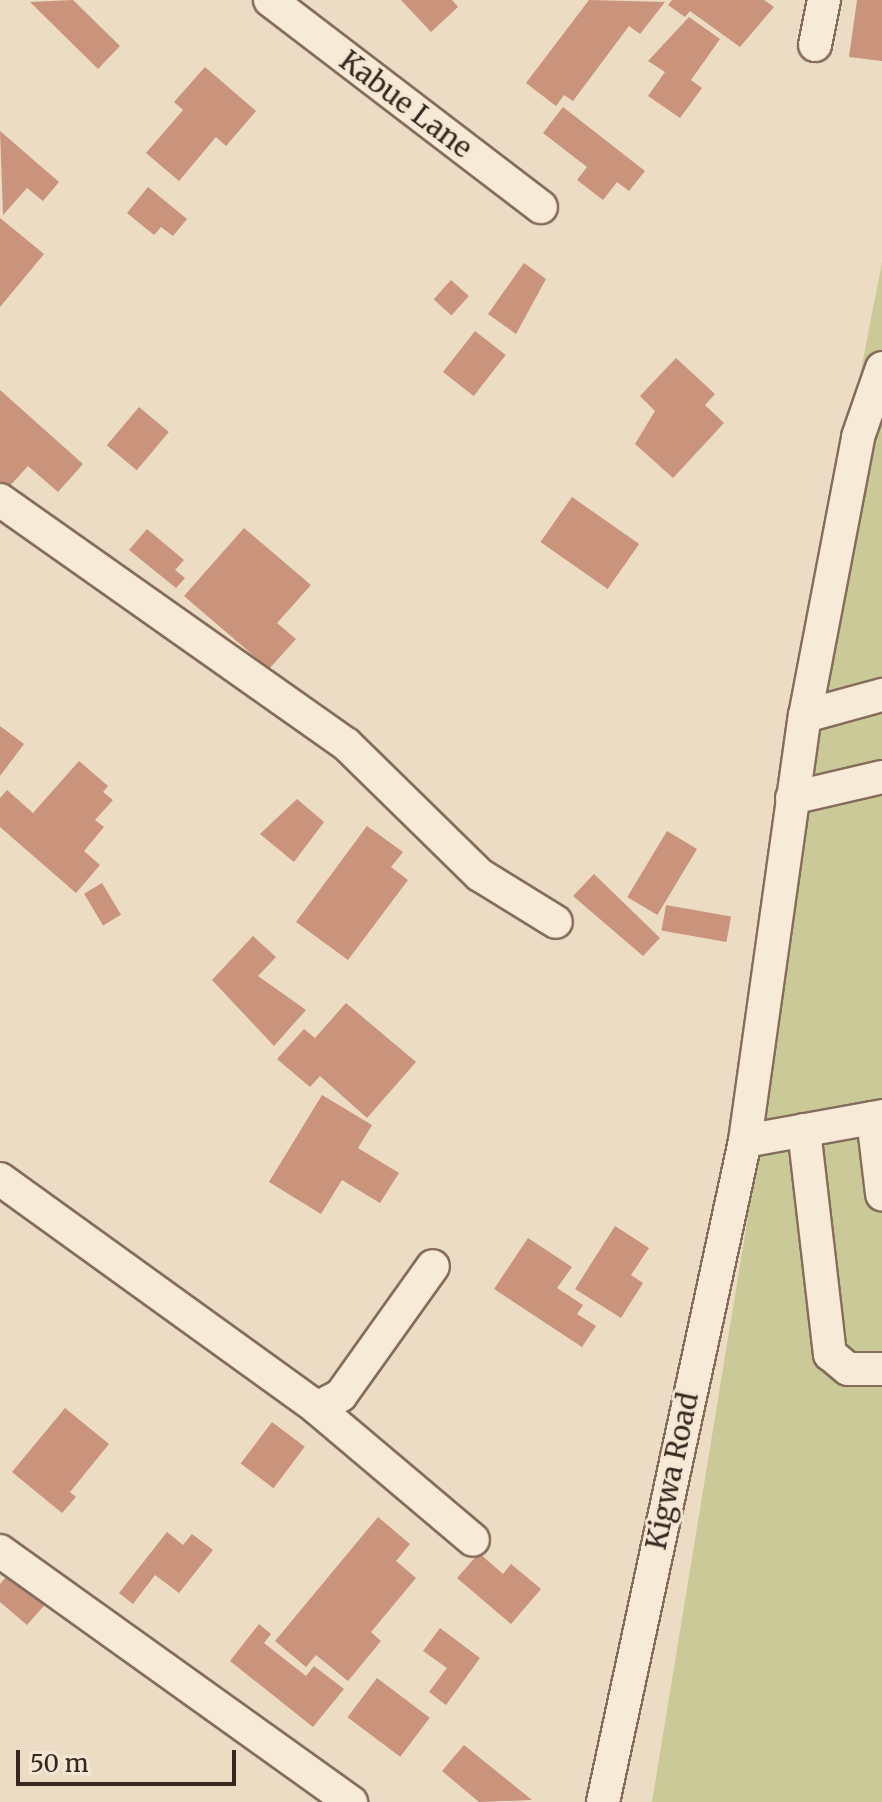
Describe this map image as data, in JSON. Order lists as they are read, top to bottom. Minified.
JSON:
{"streets":{"street":["Kabue Lane","Kigwa Road"]},"scale_bar":"50 m"}
